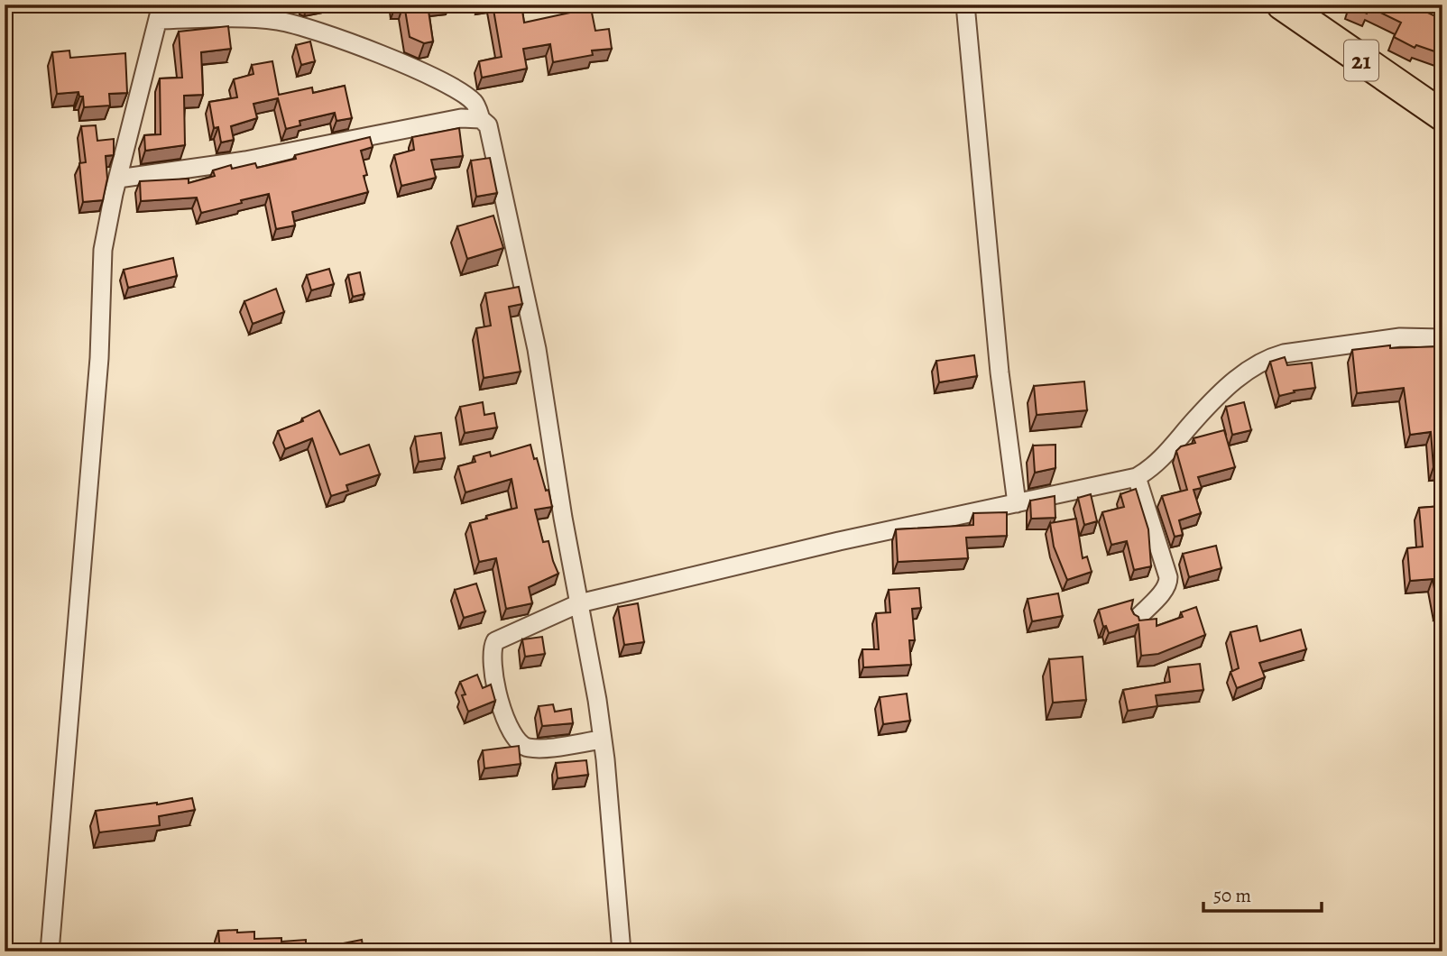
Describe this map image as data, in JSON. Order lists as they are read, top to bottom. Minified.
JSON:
{"streets":{"highway":["21"]},"scale_bar":"50 m"}
